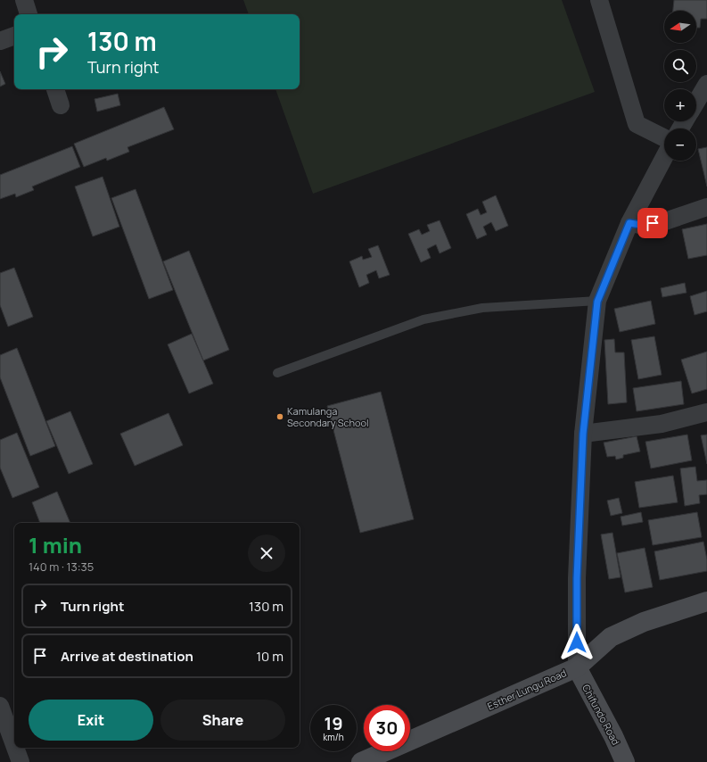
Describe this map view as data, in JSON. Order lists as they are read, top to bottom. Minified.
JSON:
{"streets":{"street":["Esther Lungu Road","Chifundo Road"]},"crossings":[["Esther Lungu Road","Chifundo Road"]],"places":["Kamulanga Secondary School"],"north":"left","page":{"map_buttons":["+","−"],"turn":["130 m","Turn right"],"heading":["1 min","140 m · 13:35"],"list":[{"name":"Turn right","value":"130 m"},{"name":"Arrive at destination","value":"10 m"}],"buttons":["Exit","Share"],"speed":"19 km/h","limit":"30"}}
